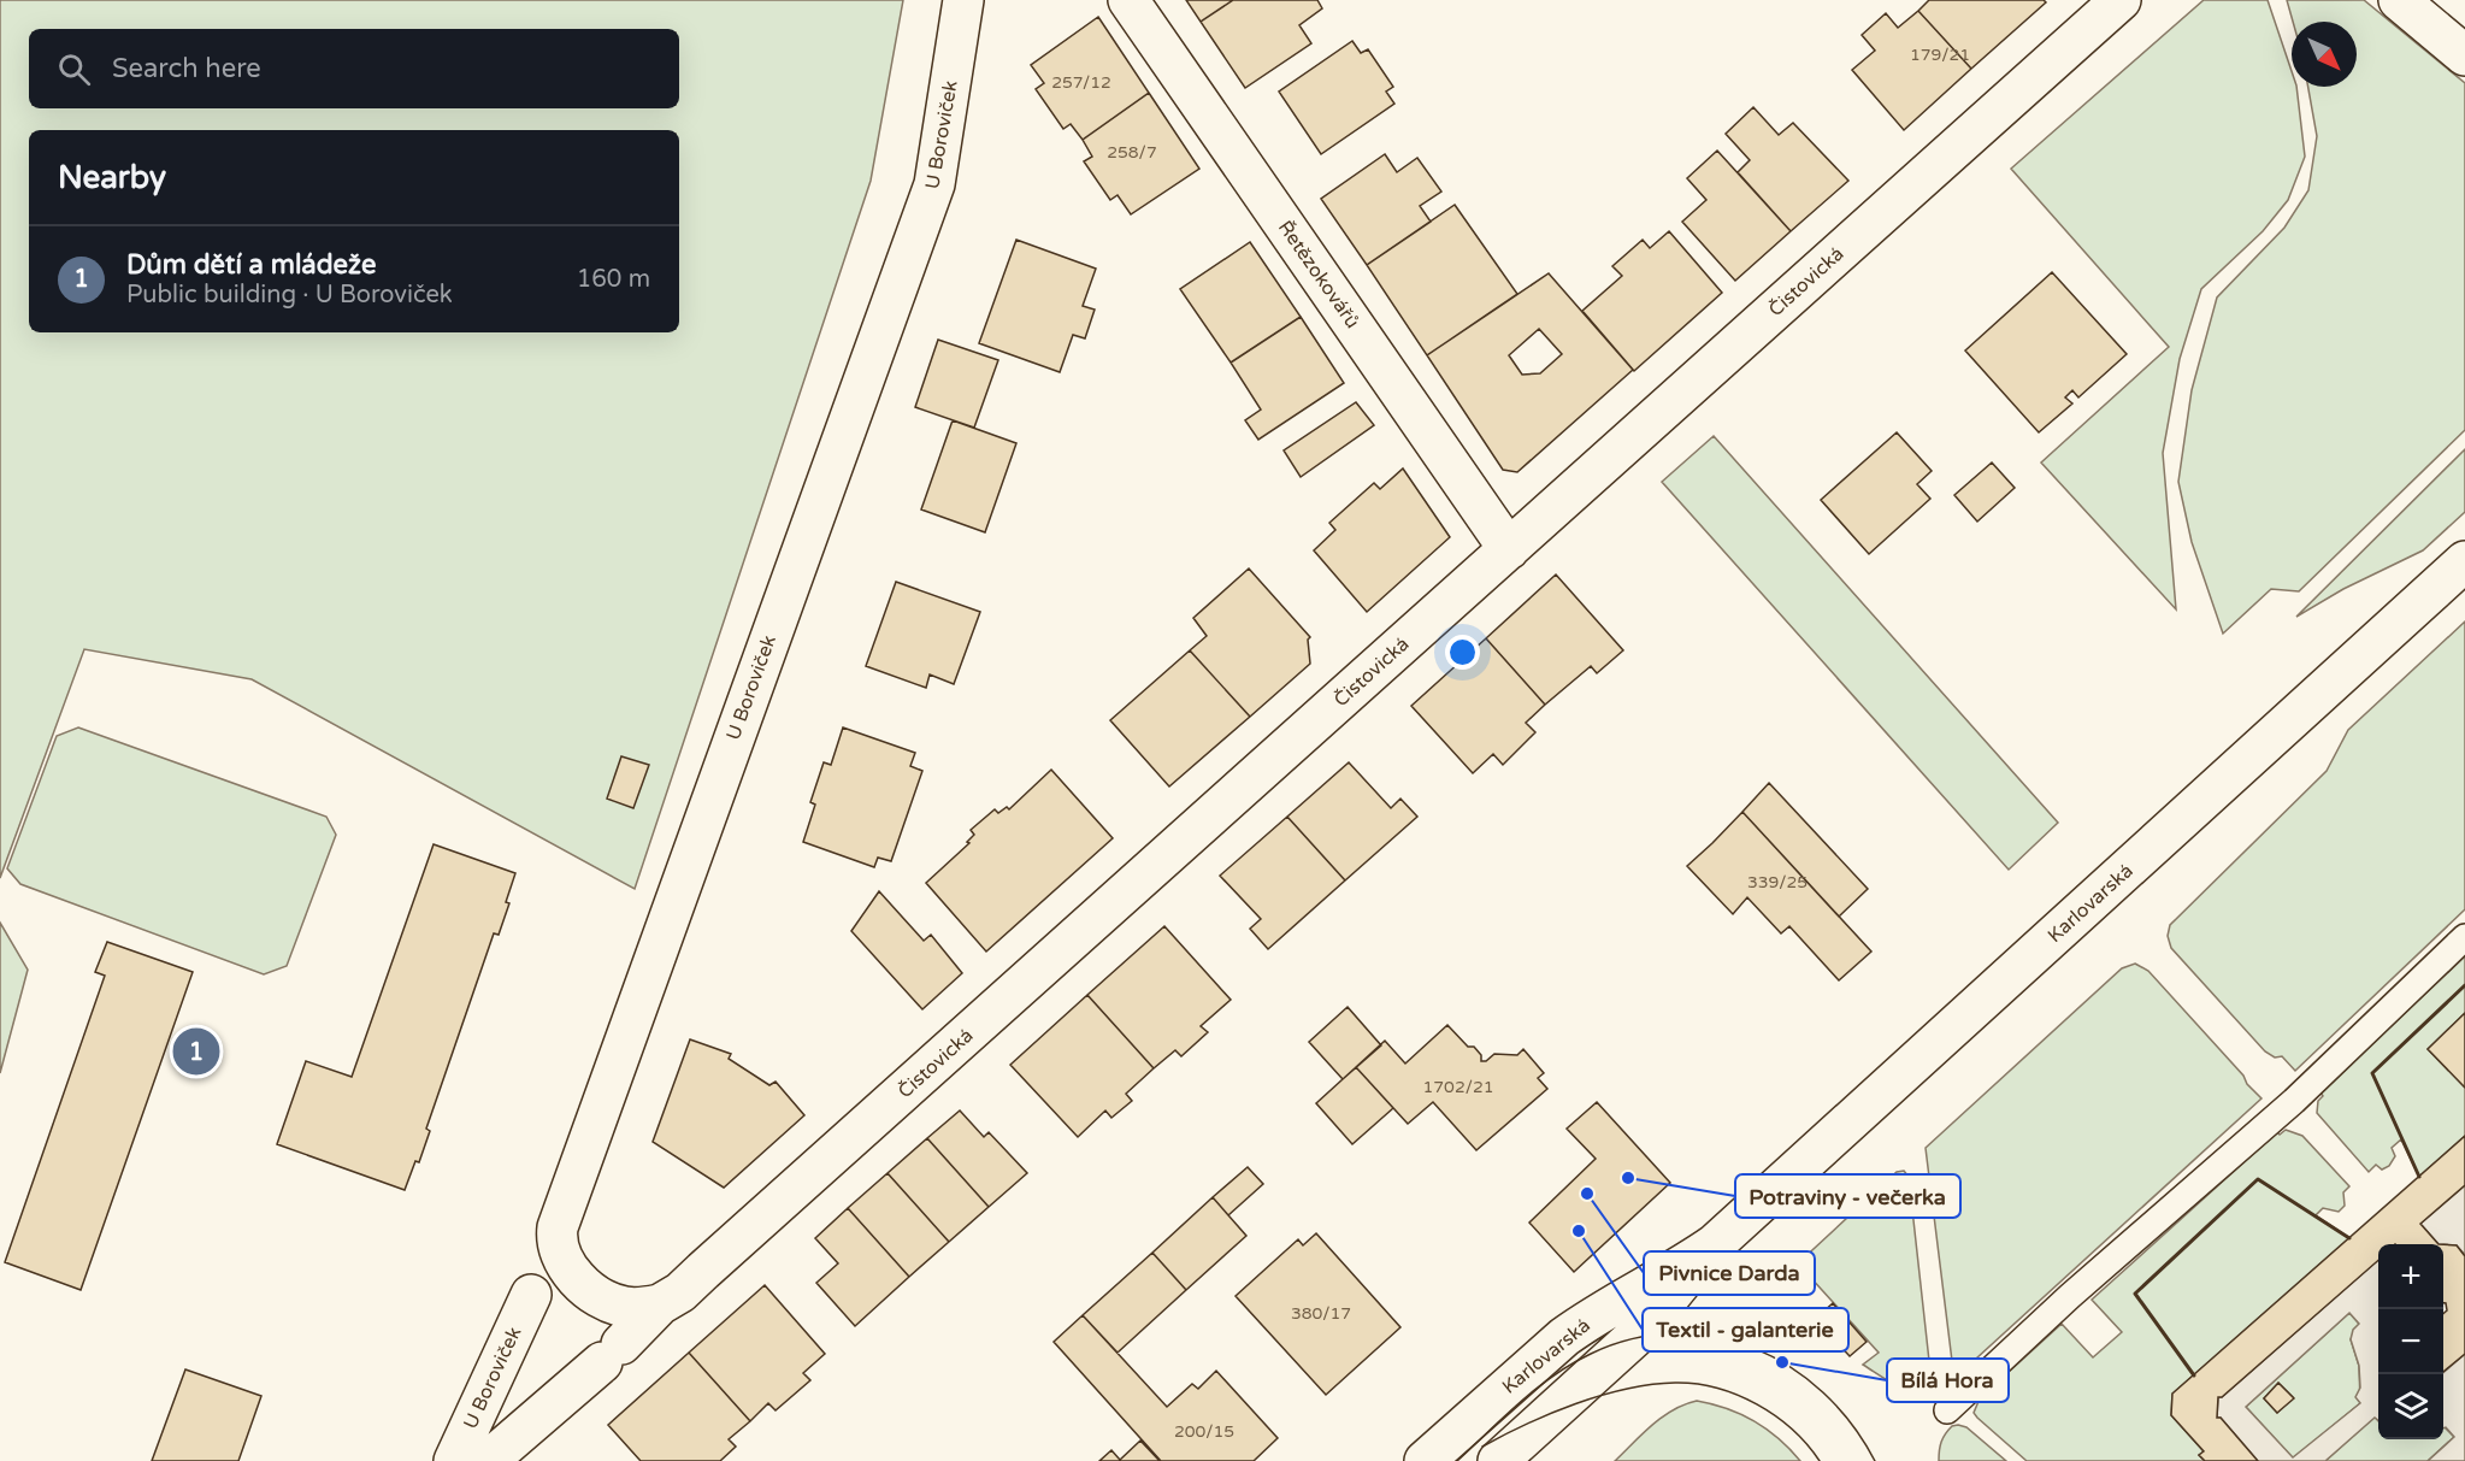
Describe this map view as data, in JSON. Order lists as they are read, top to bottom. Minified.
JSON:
{"streets":{"street":["U Boroviček","Řetězokovářů","Čistovická","Karlovarská"]},"crossings":[["U Boroviček","Čistovická"],["Řetězokovářů","Čistovická"]],"places":["Potraviny - večerka","Pivnice Darda","Textil - galanterie","Bílá Hora"],"house_numbers":["179/21","257/12","258/7","339/25","1702/21","380/17","200/15"],"north":"bottom right","page":{"search":"Search here","heading":"Nearby","list":[{"mark":"1","name":"Dům dětí a mládeže","note":"Public building · U Boroviček","value":"160 m"}],"pins":"1","map_buttons":["+","−"]}}
